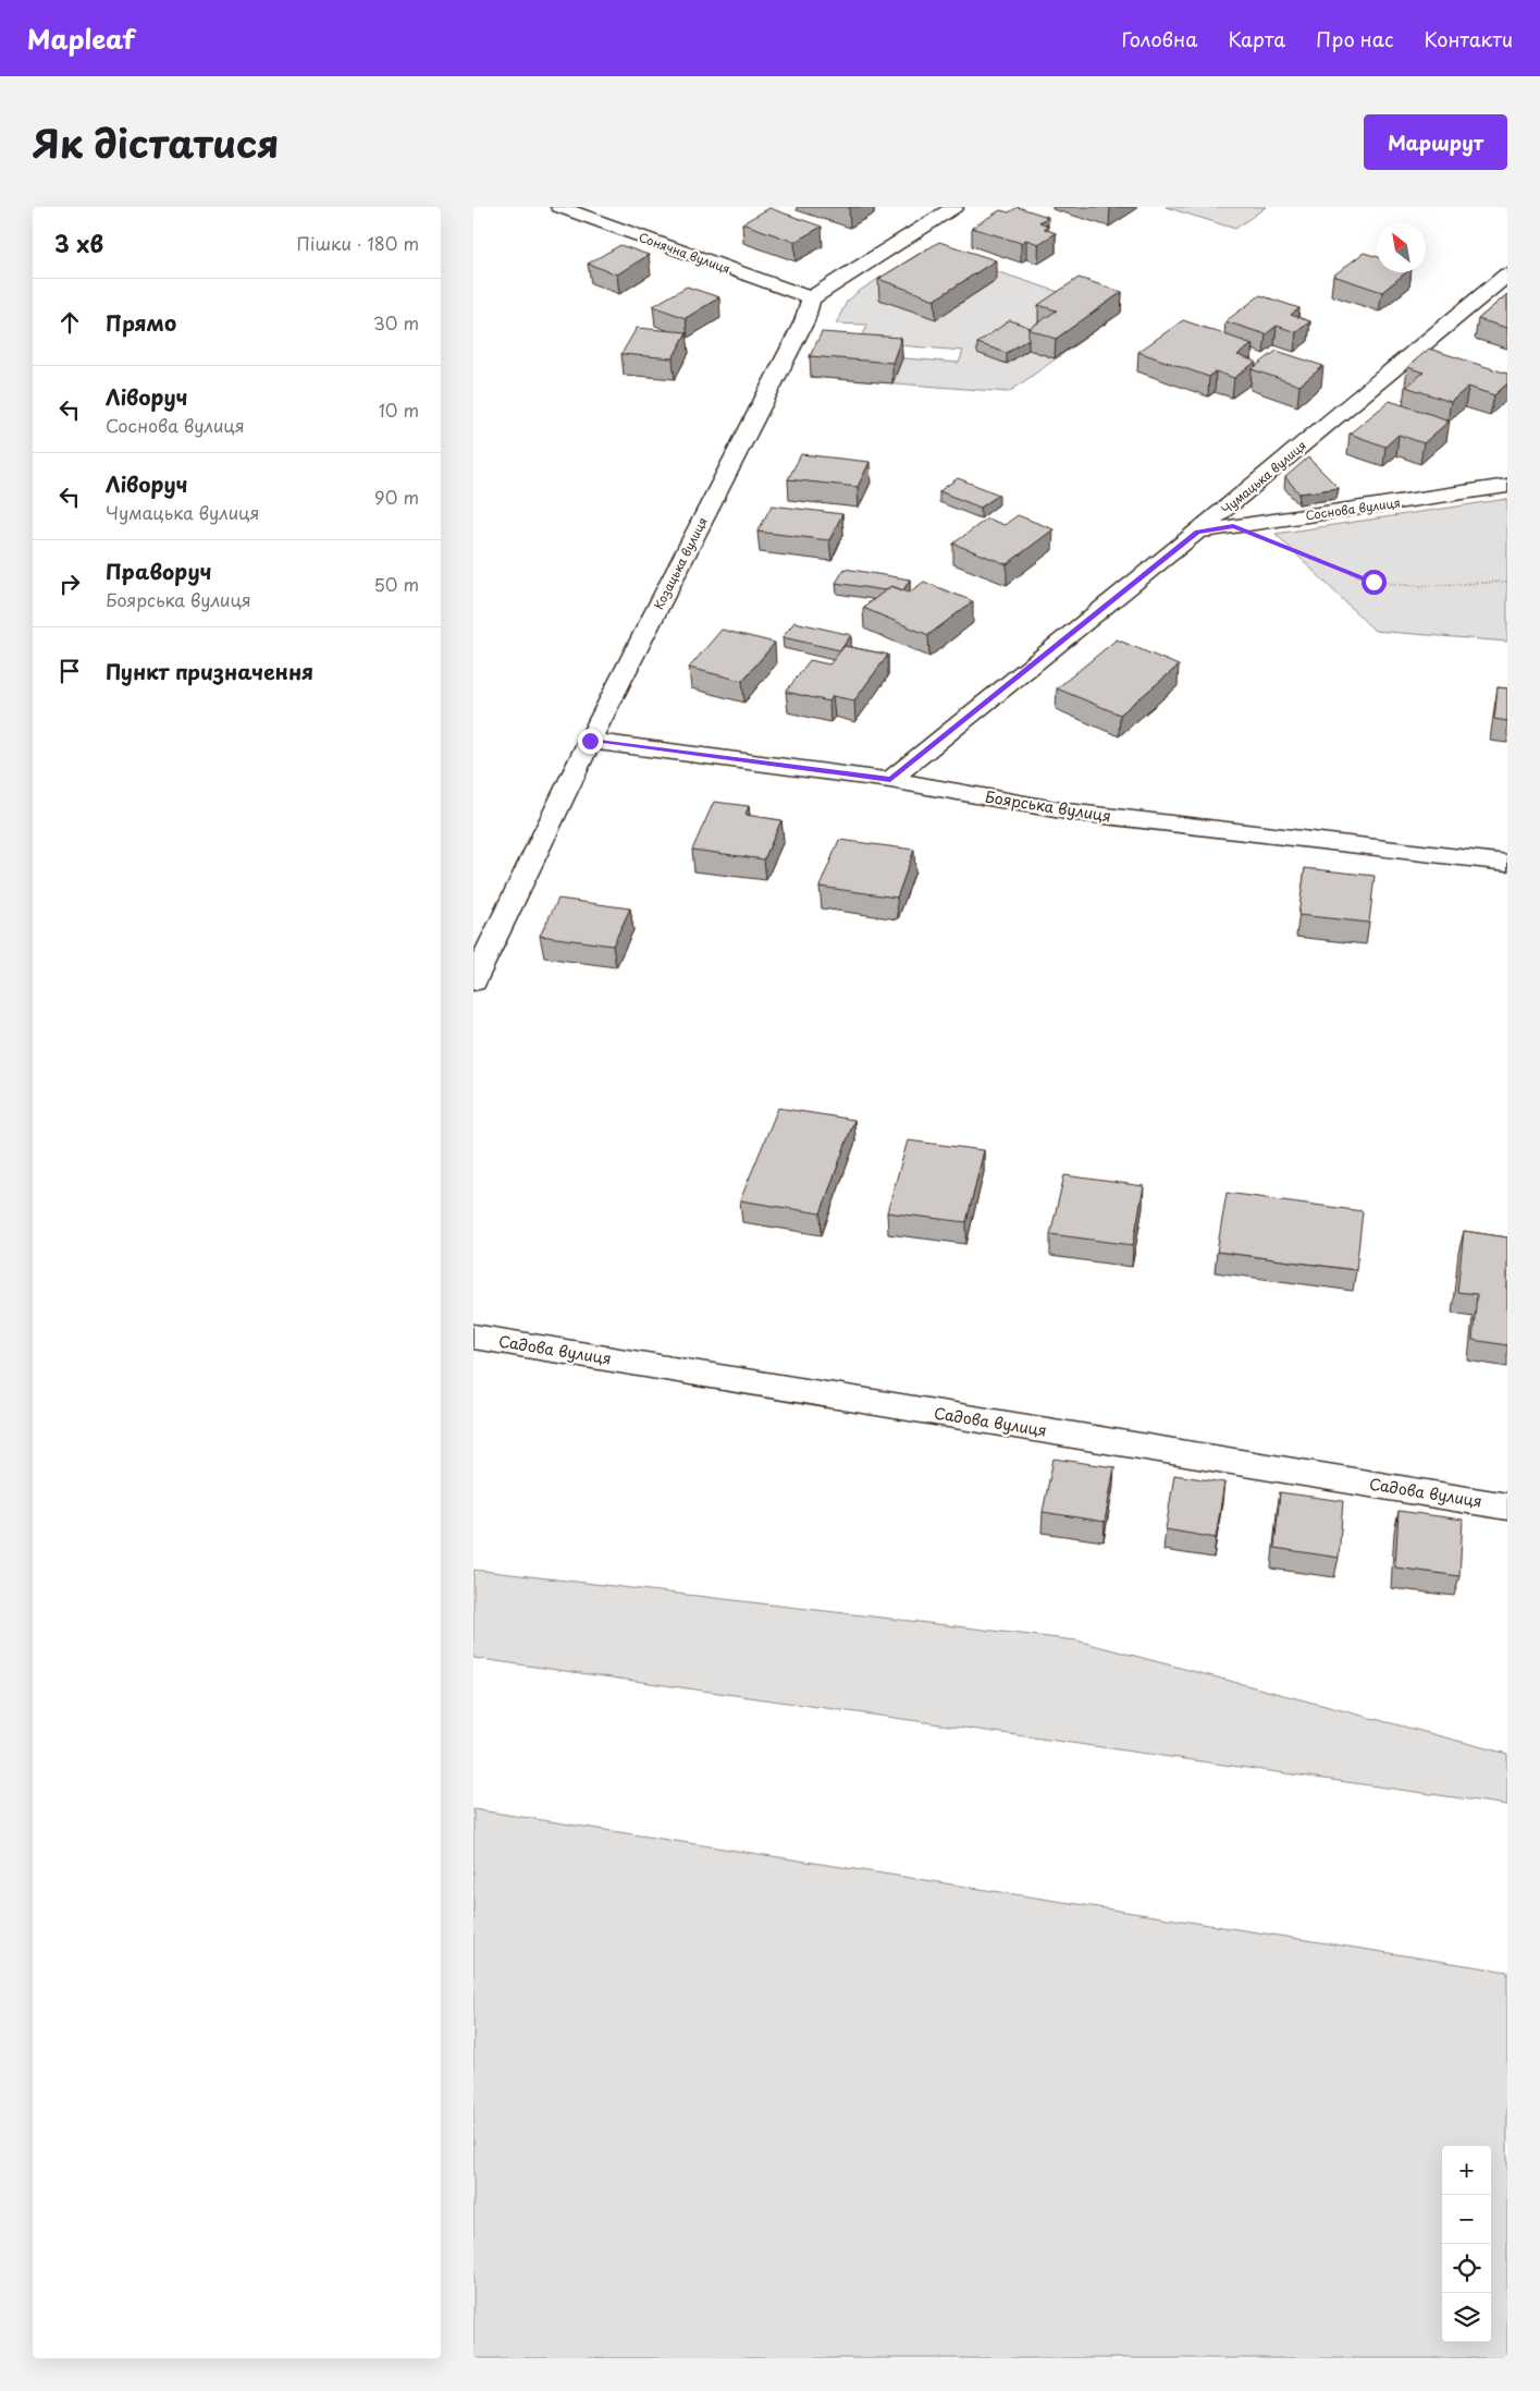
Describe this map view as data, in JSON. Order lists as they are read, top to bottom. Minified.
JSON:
{"streets":{"street":["Сонячна вулиця","Чумацька вулиця","Соснова вулиця","Козацька вулиця","Боярська вулиця","Садова вулиця"]},"crossings":[["Сонячна вулиця","Козацька вулиця"],["Чумацька вулиця","Соснова вулиця"],["Чумацька вулиця","Боярська вулиця"],["Козацька вулиця","Боярська вулиця"]],"north":"top left","page":{"header":"Mapleaf","nav":["Головна","Карта","Про нас","Контакти"],"title":"Як дістатися","buttons":"Маршрут","heading":["3 хв","Пішки · 180 m"],"list":[["Прямо","30 m"],["Ліворуч","Соснова вулиця","10 m"],["Ліворуч","Чумацька вулиця","90 m"],["Праворуч","Боярська вулиця","50 m"],"Пункт призначення"],"map_buttons":["+","−"]}}
